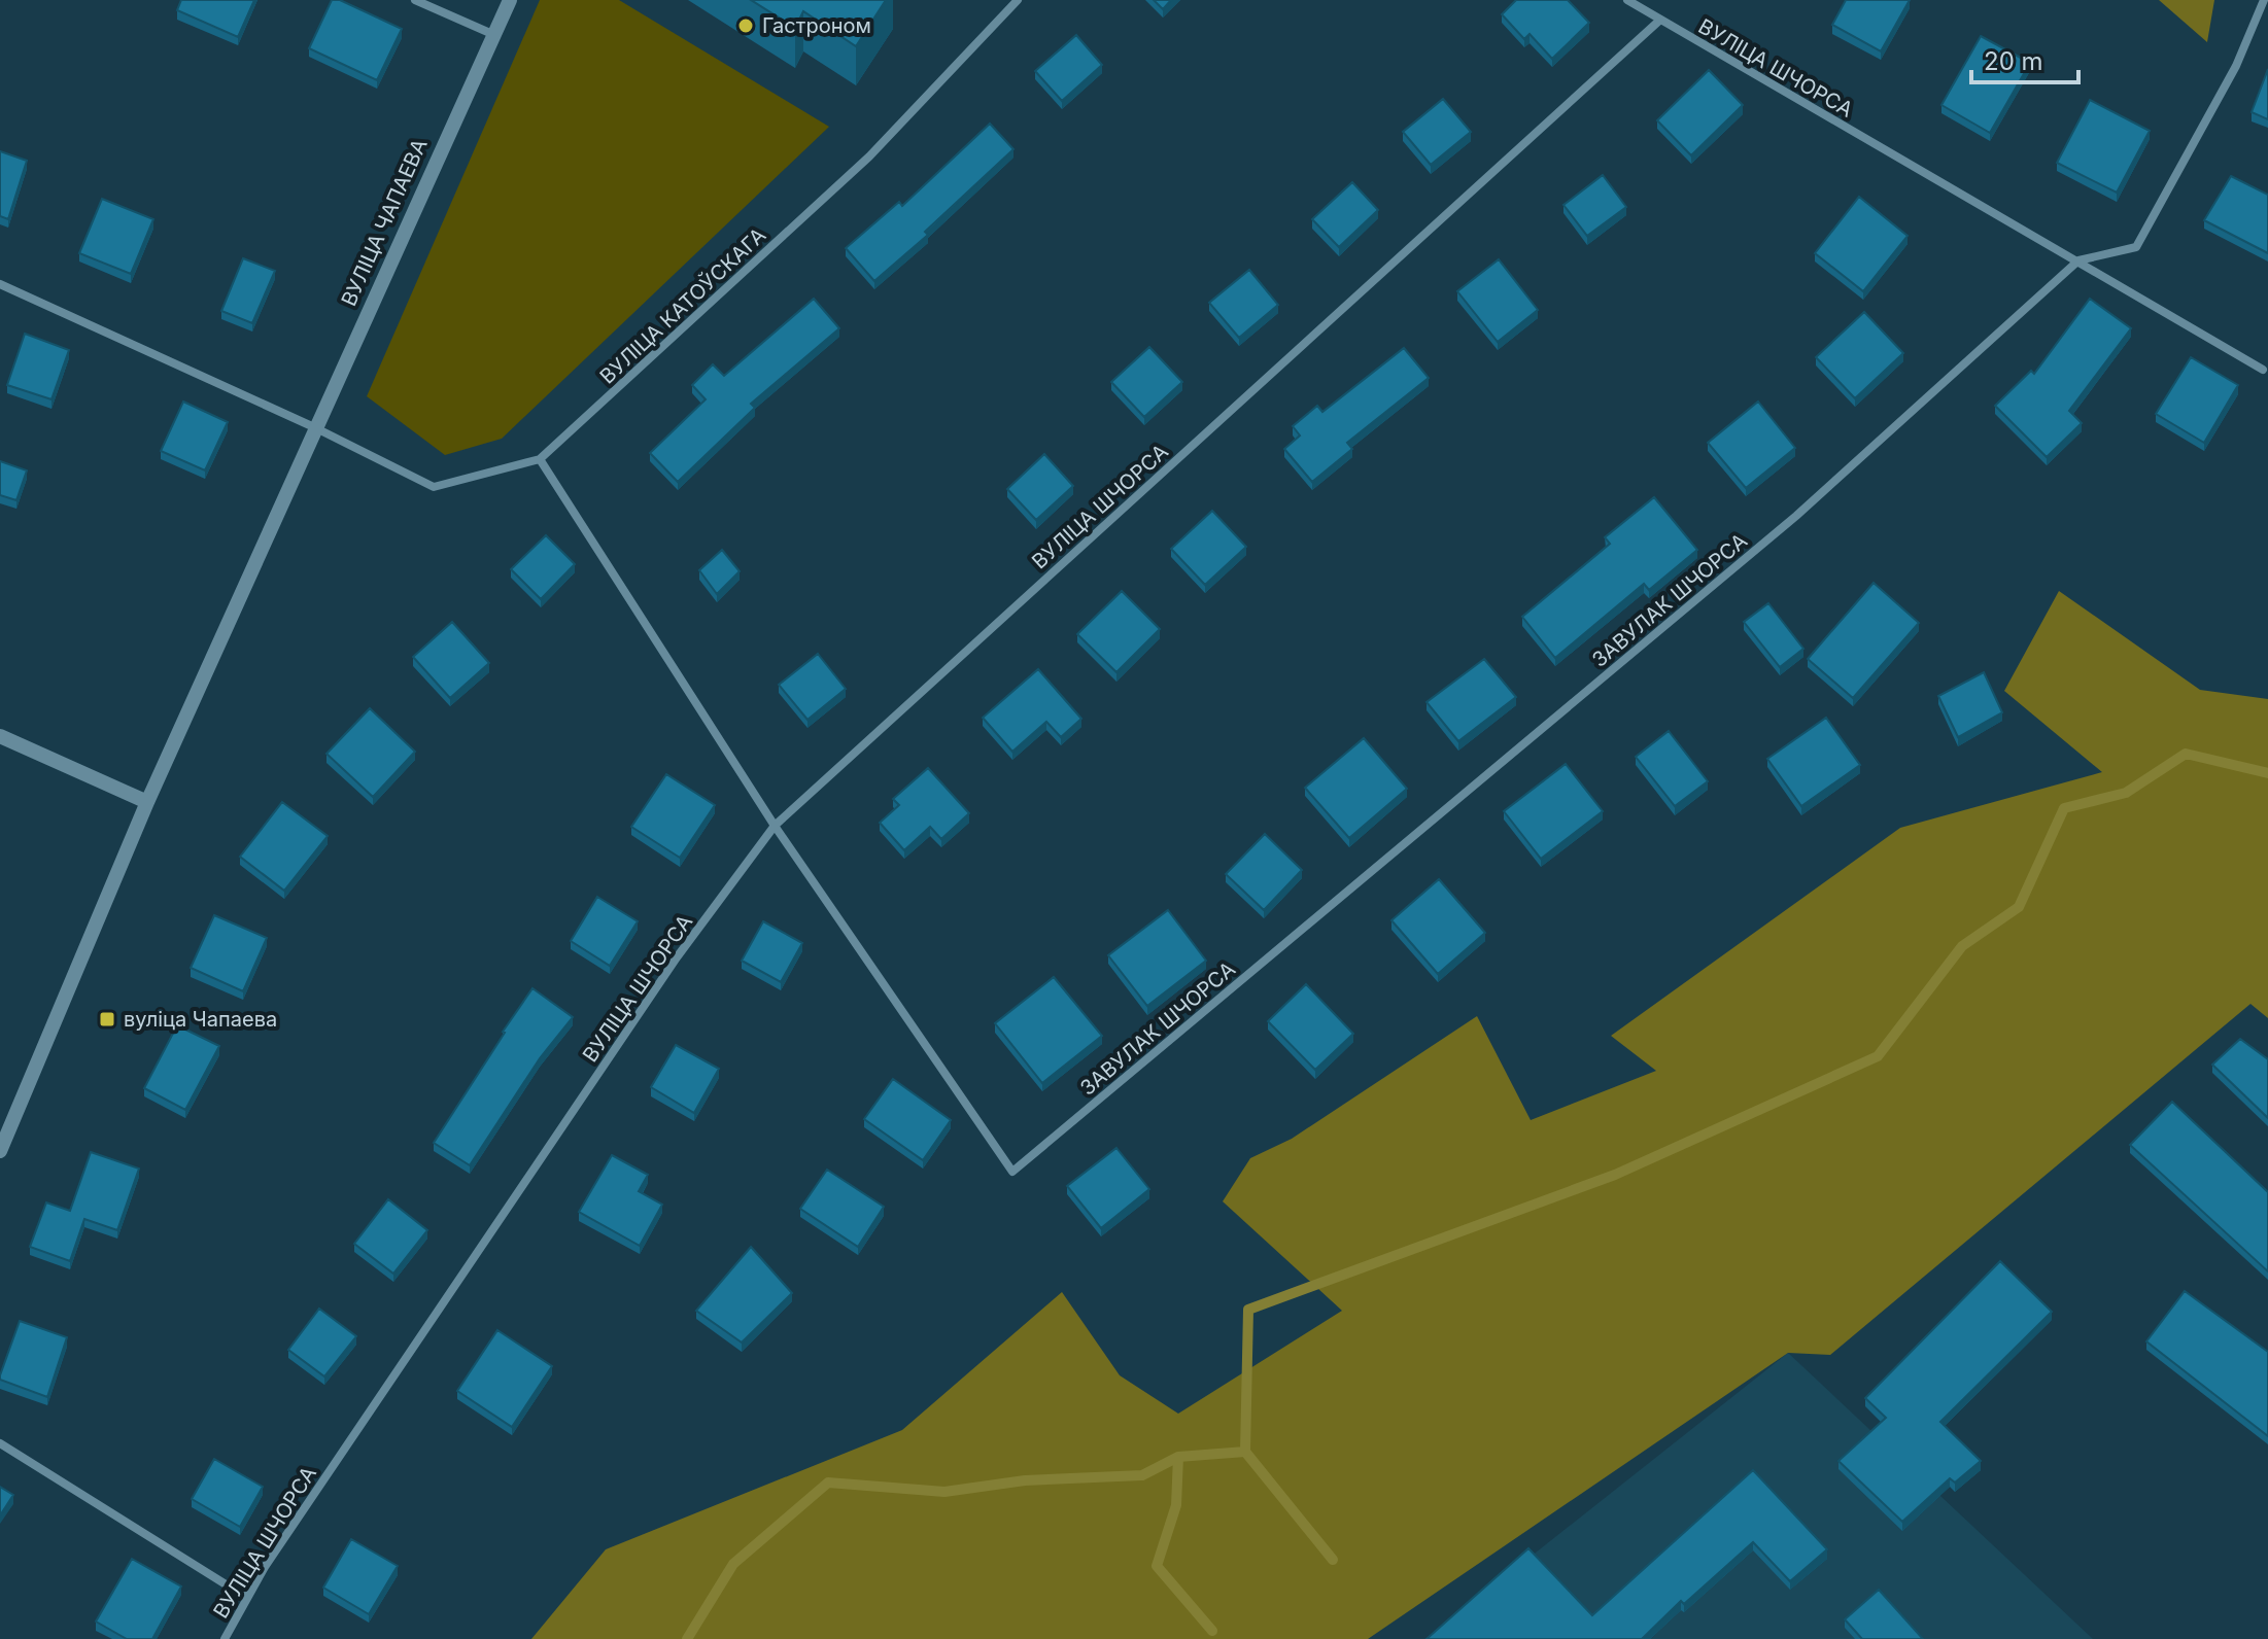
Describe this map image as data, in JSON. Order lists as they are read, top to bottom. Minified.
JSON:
{"streets":{"street":["ВУЛІЦА ШЧОРСА","ВУЛІЦА ЧАПАЕВА","ВУЛІЦА КАТОЎСКАГА","ЗАВУЛАК ШЧОРСА"]},"crossings":[["ВУЛІЦА ШЧОРСА","ЗАВУЛАК ШЧОРСА"],["ВУЛІЦА ЧАПАЕВА","ВУЛІЦА КАТОЎСКАГА"]],"places":{"other":["Гастроном"],"transit":["вуліца Чапаева"]},"scale_bar":"20 m"}
